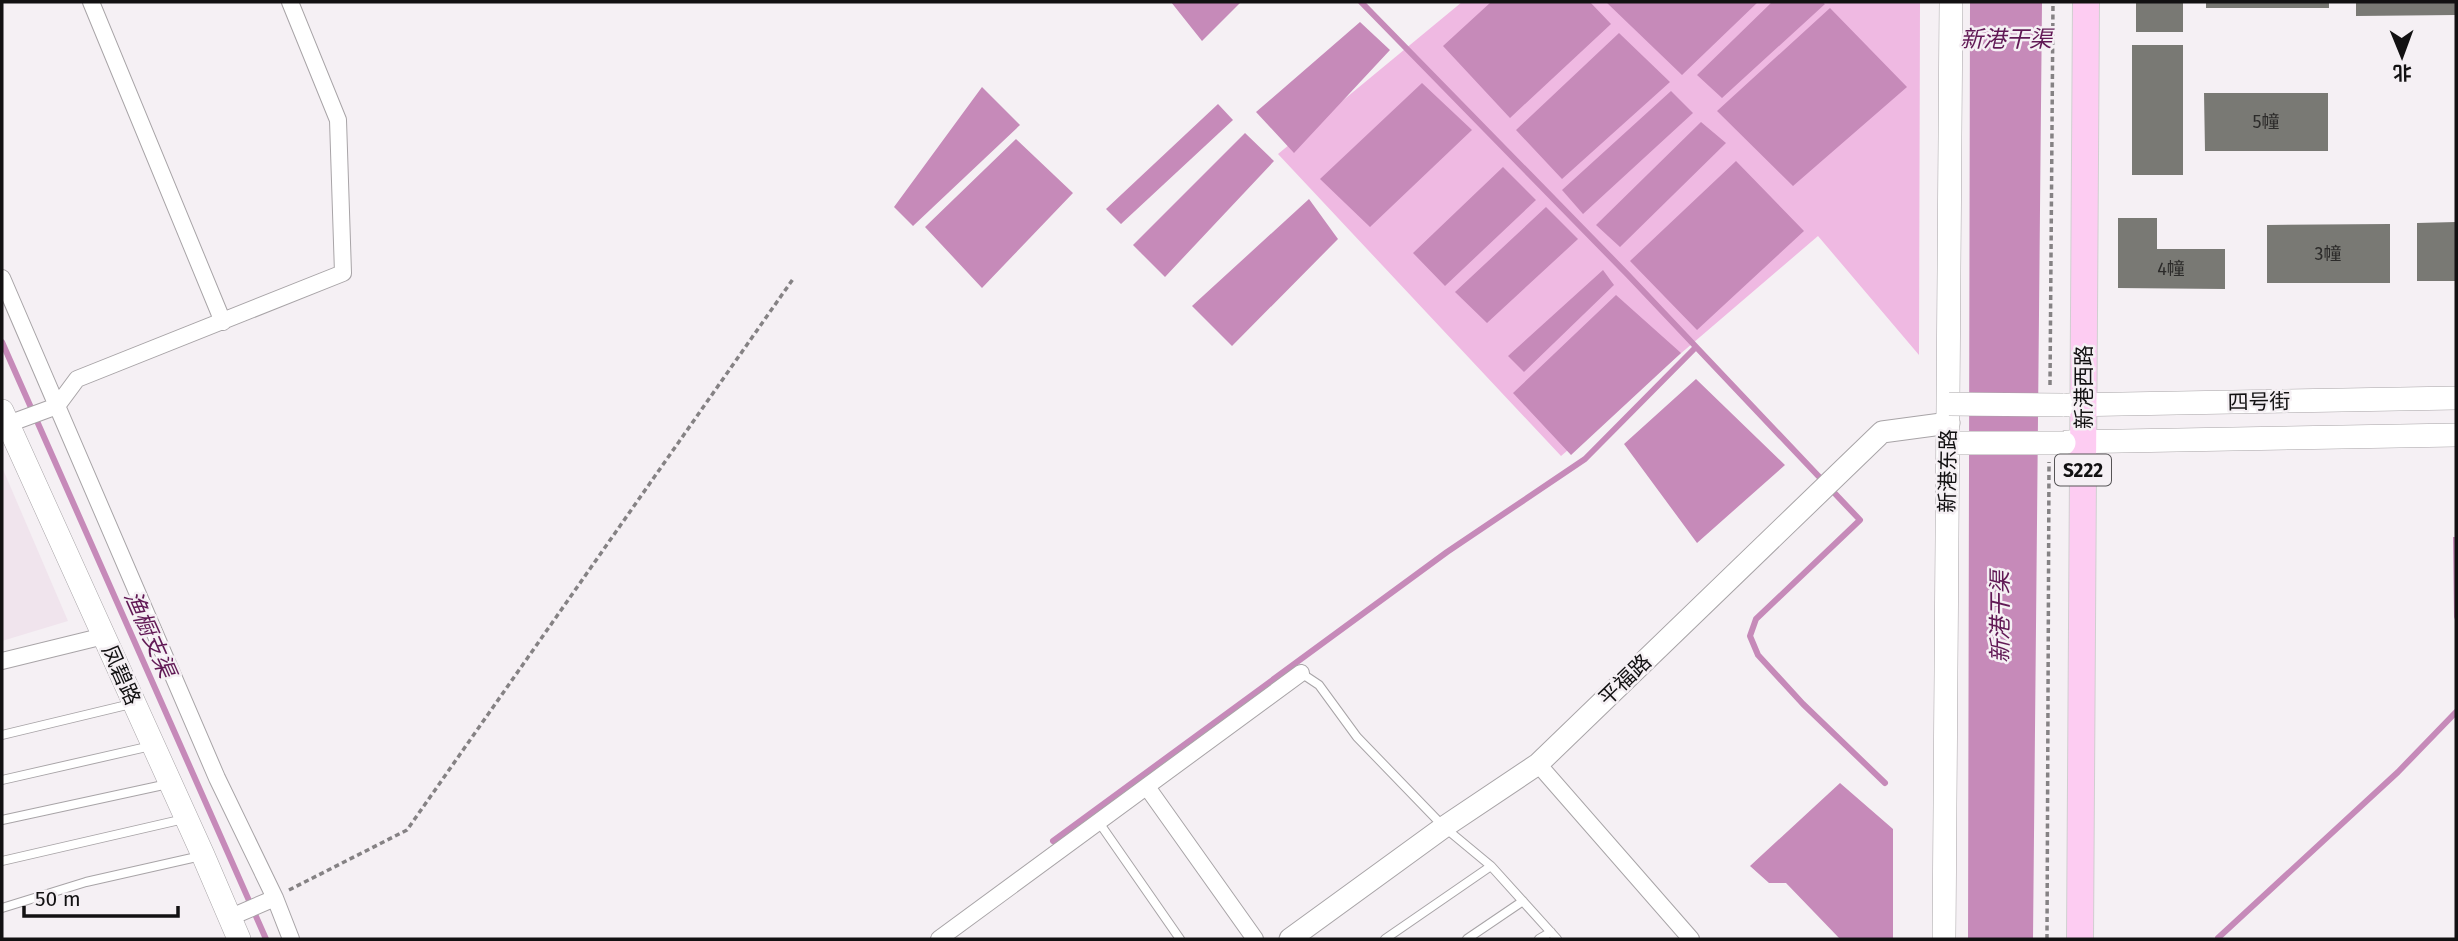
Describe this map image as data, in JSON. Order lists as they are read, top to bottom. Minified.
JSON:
{"streets":{"main road":["新港西路","四号街","S222","新港东路","凤碧路"],"street":["平福路"]},"crossings":[["四号街","新港东路"],["四号街","平福路"],["新港东路","平福路"]],"water":["新港干渠","渔橱支渠"],"house_numbers":["5幢","3幢","4幢"],"scale_bar":"50 m","north":"bottom"}
